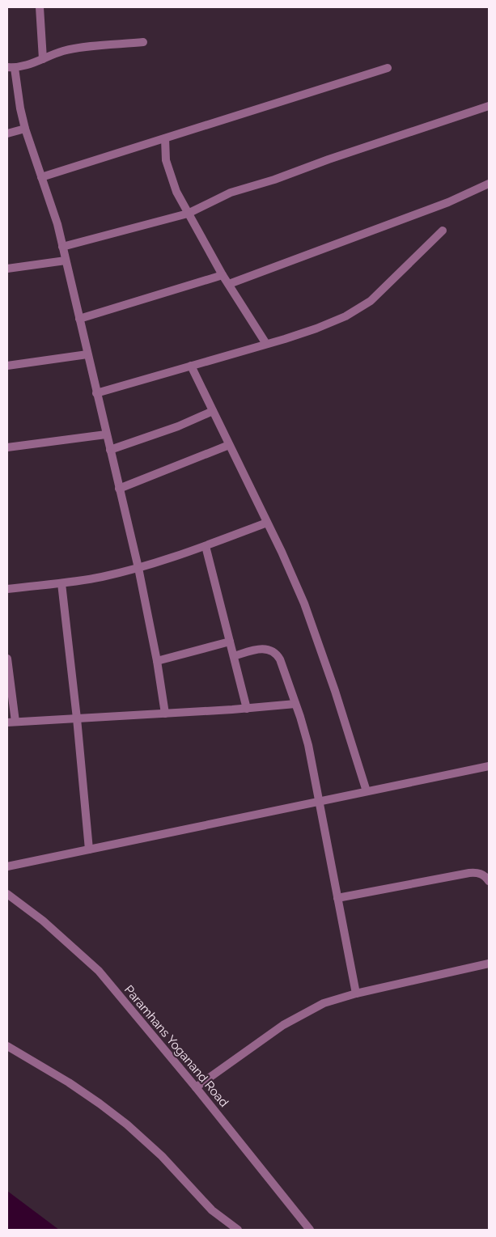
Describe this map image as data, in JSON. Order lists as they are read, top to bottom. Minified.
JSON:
{"streets":{"street":["Paramhans Yoganand Road"]}}
